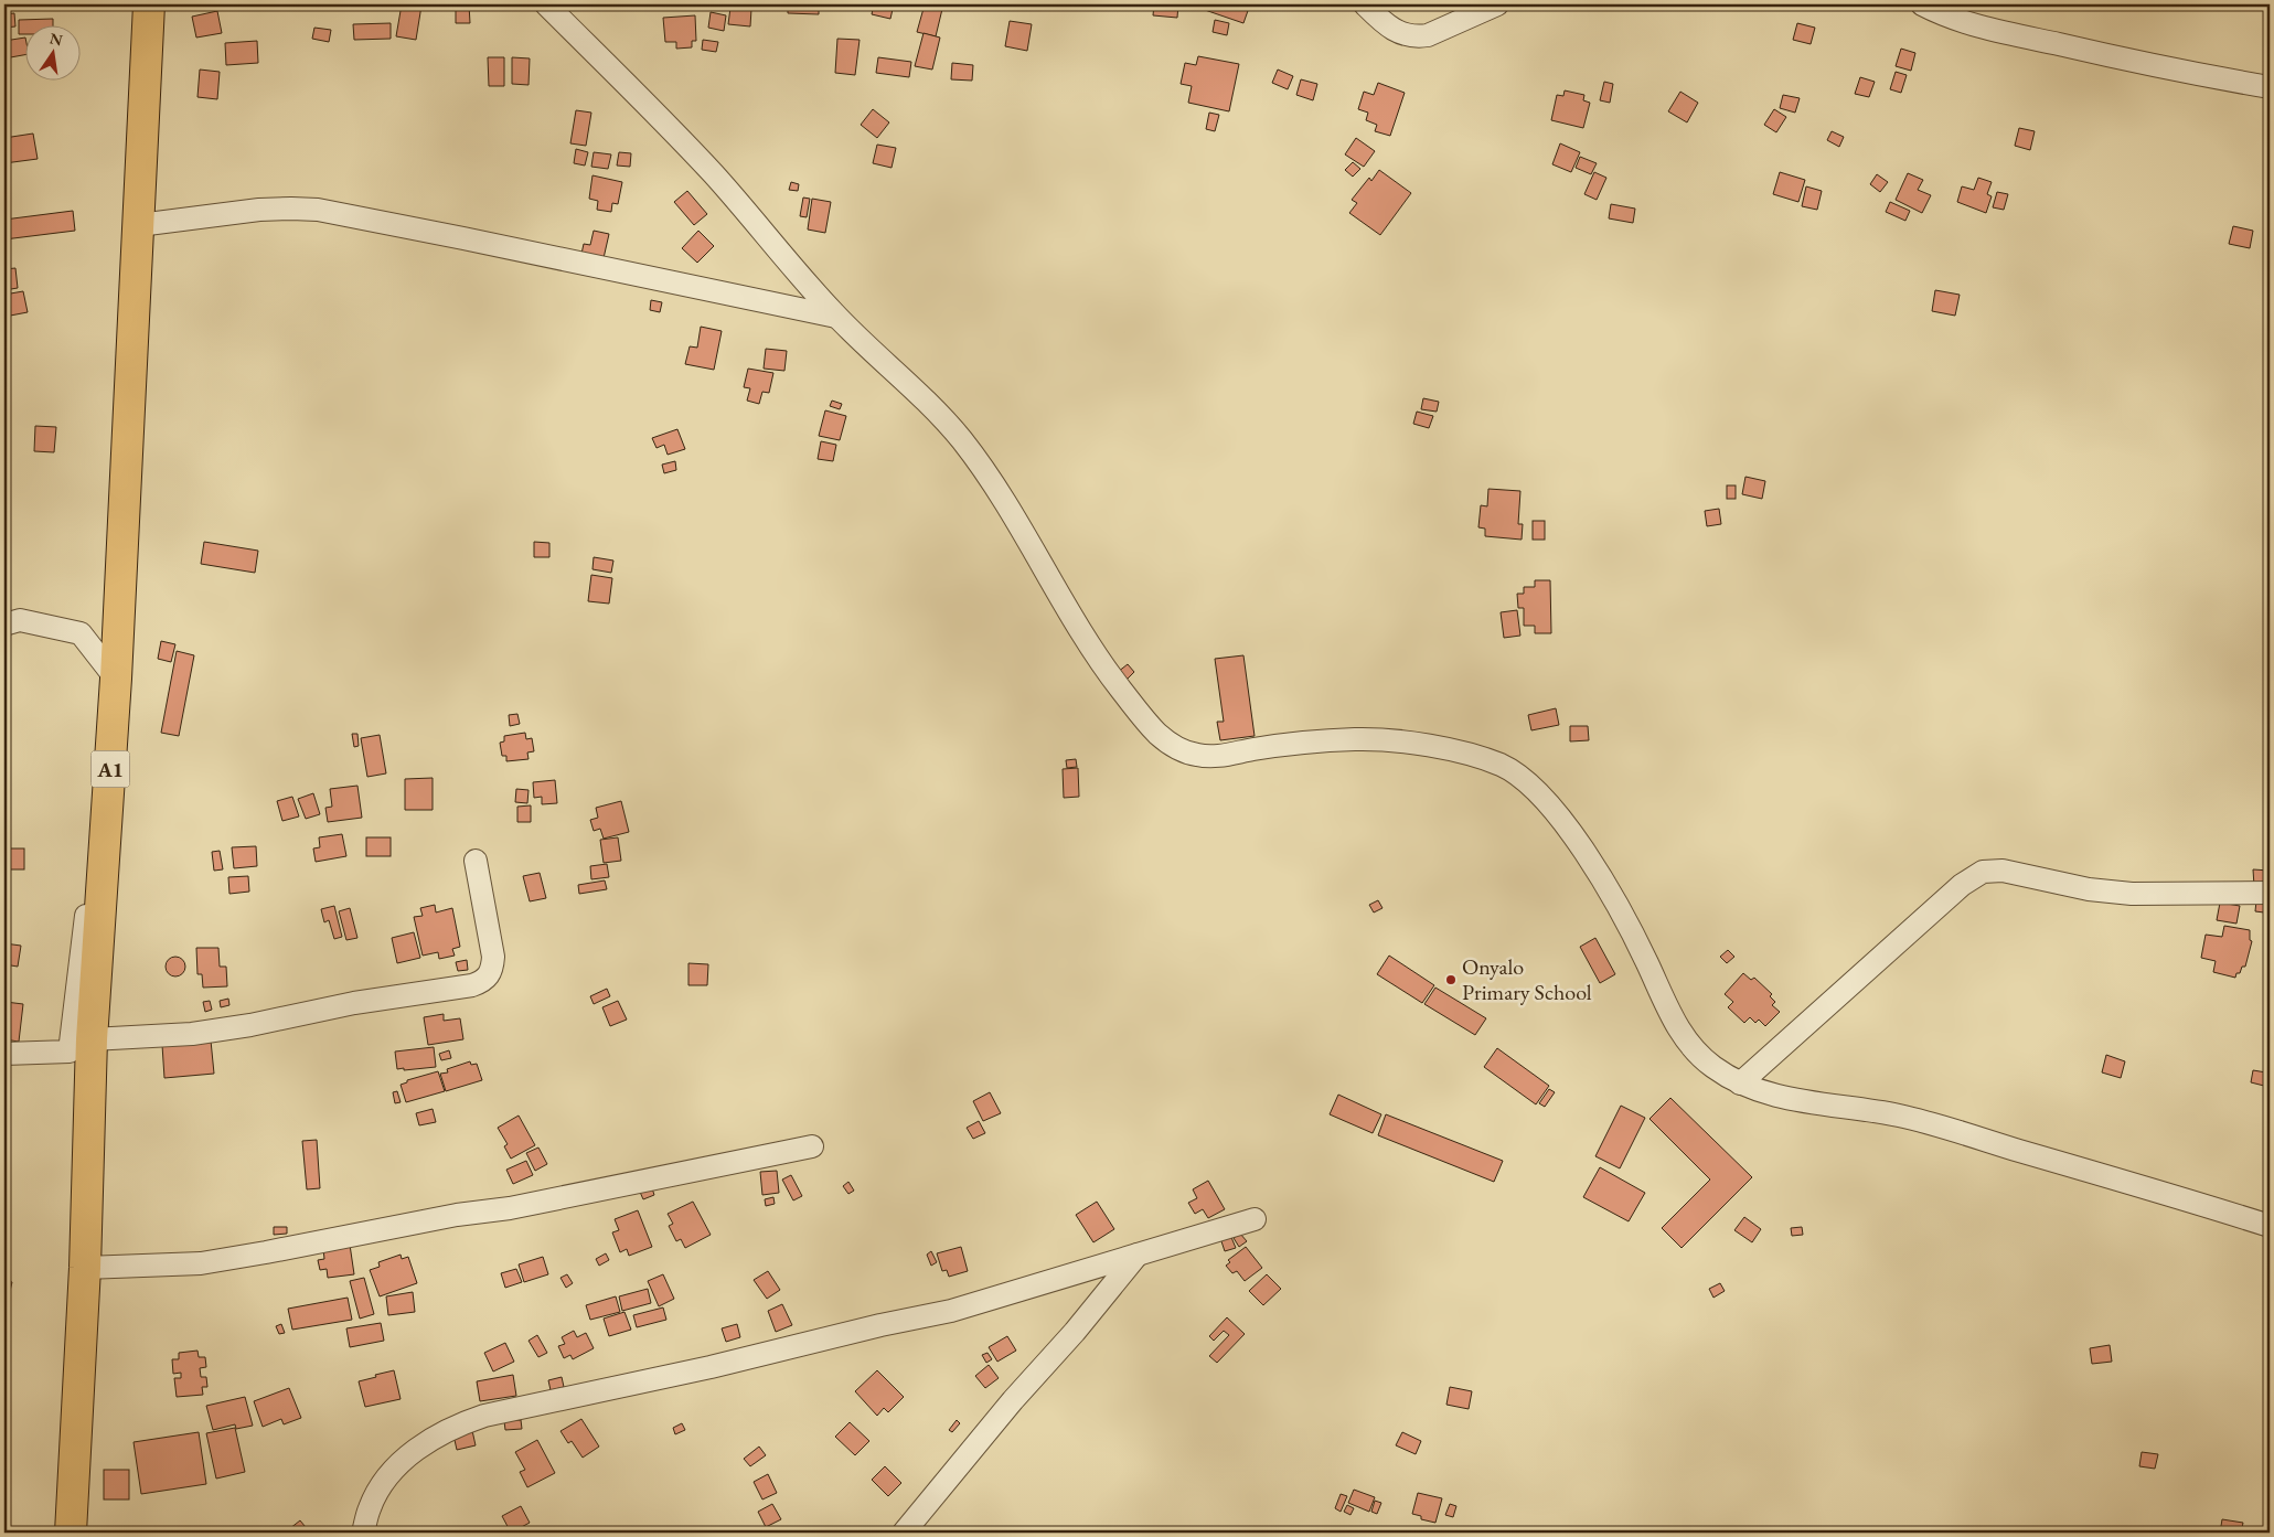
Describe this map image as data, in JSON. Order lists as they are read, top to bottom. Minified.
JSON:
{"streets":{"highway":["A1"]},"places":["Onyalo Primary School"],"north":"top"}
